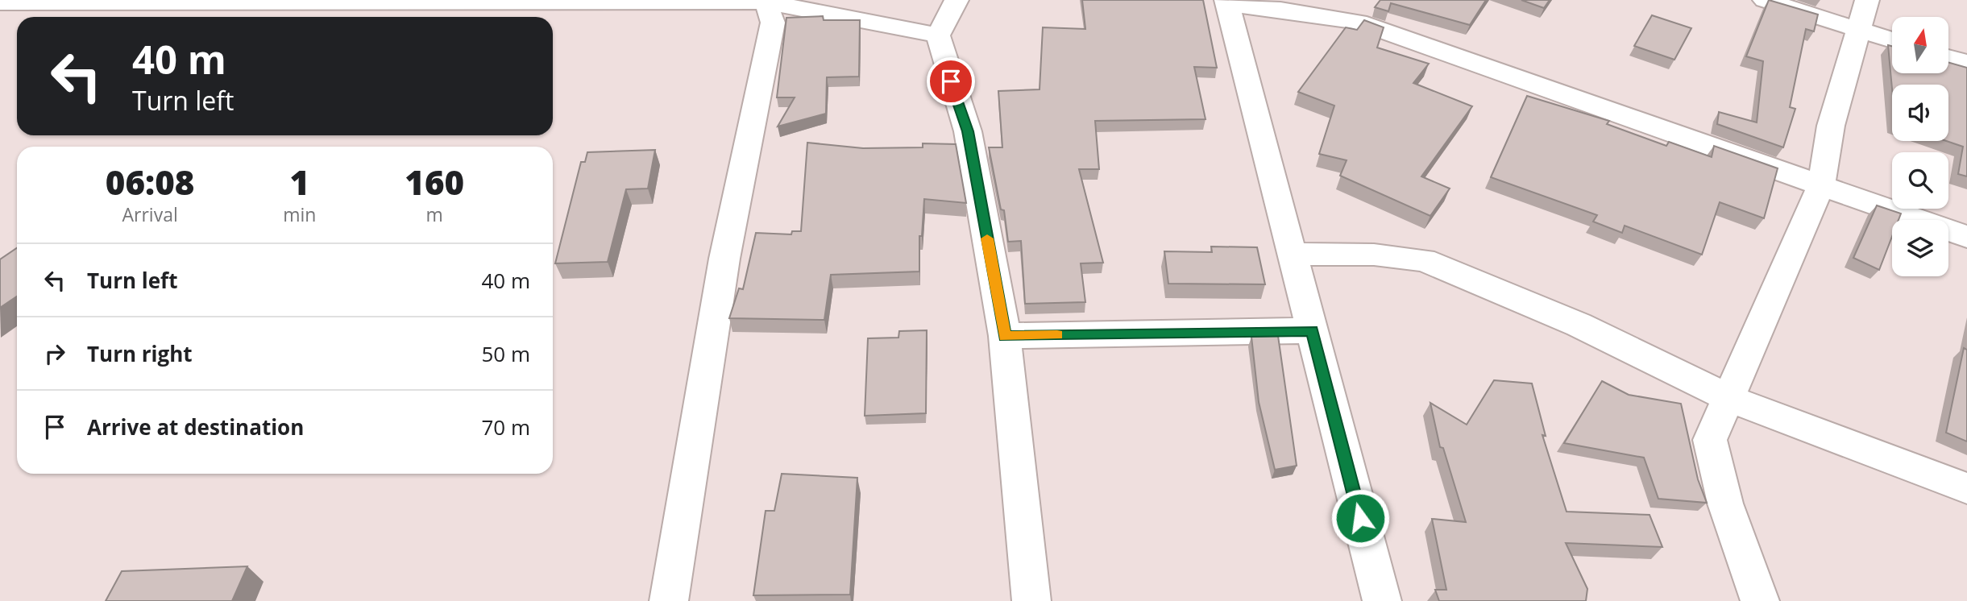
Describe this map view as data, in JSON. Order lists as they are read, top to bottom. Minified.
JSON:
{"north":"top","page":{"turn":["40 m","Turn left"],"eta":["06:08","Arrival","1","min","160","m"],"list":[{"name":"Turn left","value":"40 m"},{"name":"Turn right","value":"50 m"},{"name":"Arrive at destination","value":"70 m"}]}}
